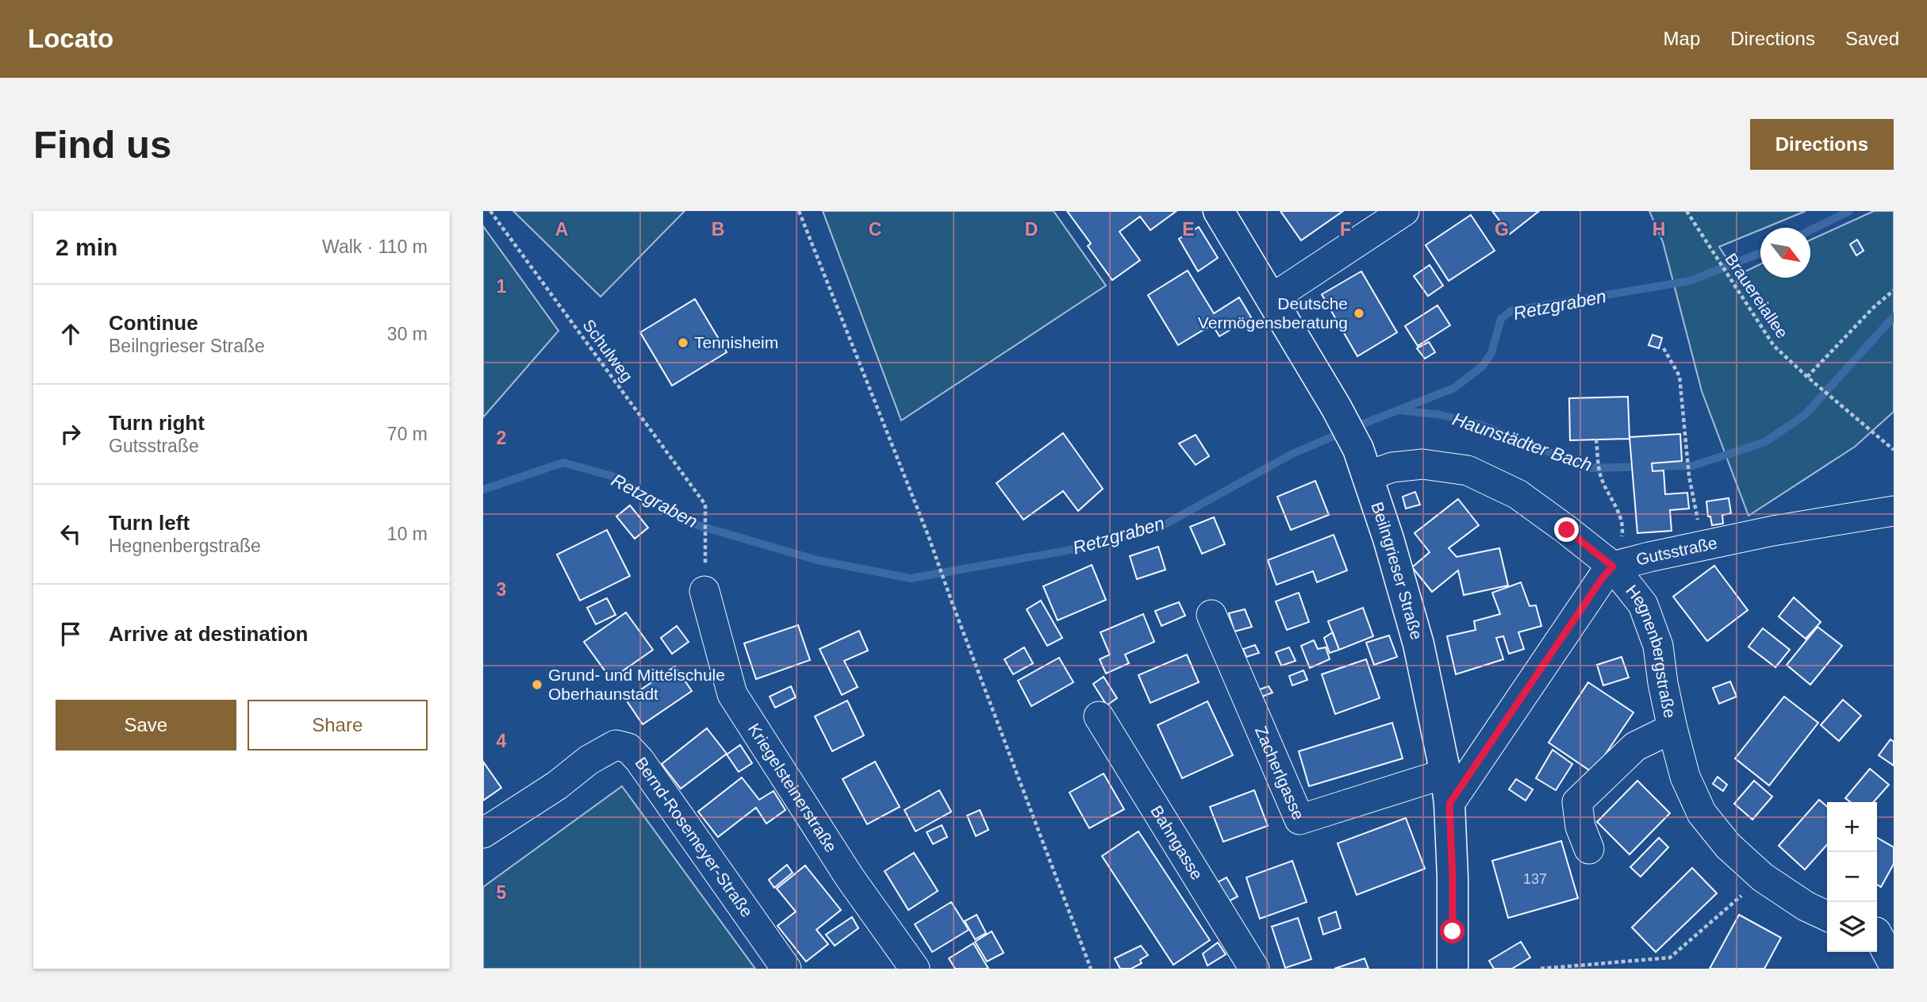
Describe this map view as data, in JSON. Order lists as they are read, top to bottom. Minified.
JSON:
{"streets":{"main road":["Beilngrieser Straße"],"street":["Gutsstraße","Hegnenbergstraße","Zacherlgasse","Kriegelsteinerstraße","Bernd-Rosemeyer-Straße","Bahngasse"],"path":["Brauereiallee","Schulweg"]},"crossings":[["Gutsstraße","Beilngrieser Straße"],["Gutsstraße","Hegnenbergstraße"],["Beilngrieser Straße","Hegnenbergstraße"],["Beilngrieser Straße","Zacherlgasse"]],"water":["Retzgraben","Haunstädter Bach"],"places":["Deutsche Vermögensberatung","Tennisheim","Grund- und Mittelschule Oberhaunstadt"],"house_numbers":["137"],"north":"bottom right","page":{"header":"Locato","nav":["Map","Directions","Saved"],"buttons":["Directions",["Save","Share"]],"title":"Find us","heading":["2 min","Walk · 110 m"],"list":[["Continue","Beilngrieser Straße","30 m"],["Turn right","Gutsstraße","70 m"],["Turn left","Hegnenbergstraße","10 m"],"Arrive at destination"],"map_buttons":["+","−"]},"grid":{"columns":["A","B","C","D","E","F","G","H"],"rows":["1","2","3","4","5"]}}
